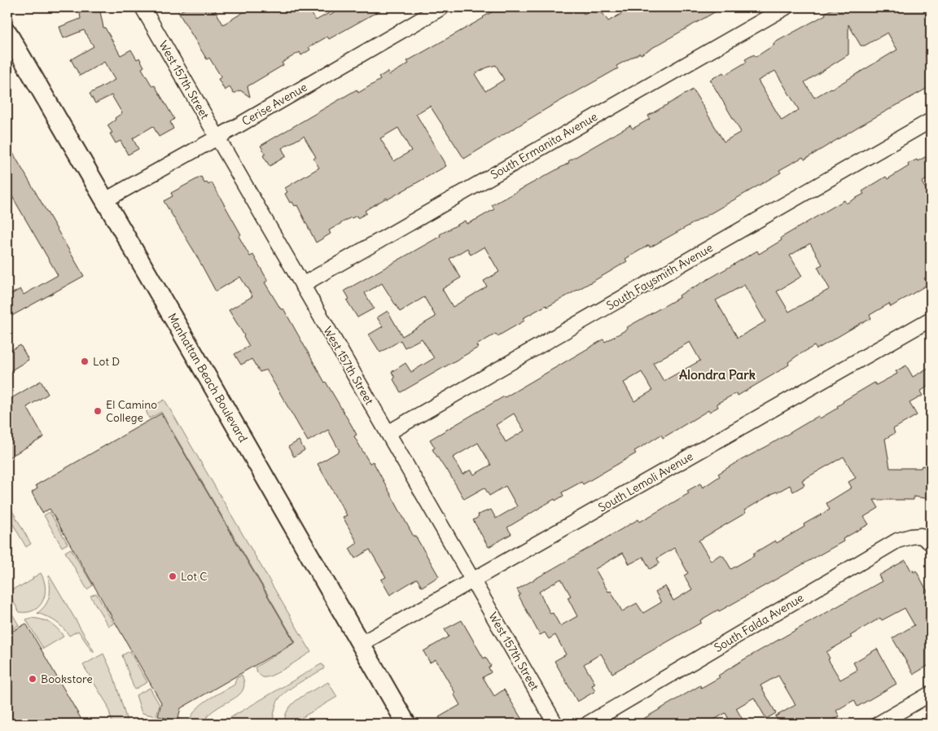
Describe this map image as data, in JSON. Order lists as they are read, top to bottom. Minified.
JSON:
{"streets":{"main road":["Manhattan Beach Boulevard"],"street":["West 157th Street","Cerise Avenue","South Ermanita Avenue","South Faysmith Avenue","South Lemoli Avenue","South Falda Avenue"]},"crossings":[["West 157th Street","Cerise Avenue"],["West 157th Street","South Ermanita Avenue"],["West 157th Street","South Faysmith Avenue"],["West 157th Street","South Lemoli Avenue"],["Cerise Avenue","Manhattan Beach Boulevard"],["Manhattan Beach Boulevard","South Lemoli Avenue"]],"districts":["Alondra Park"],"places":["Lot D","El Camino College","Lot C","Bookstore"]}
